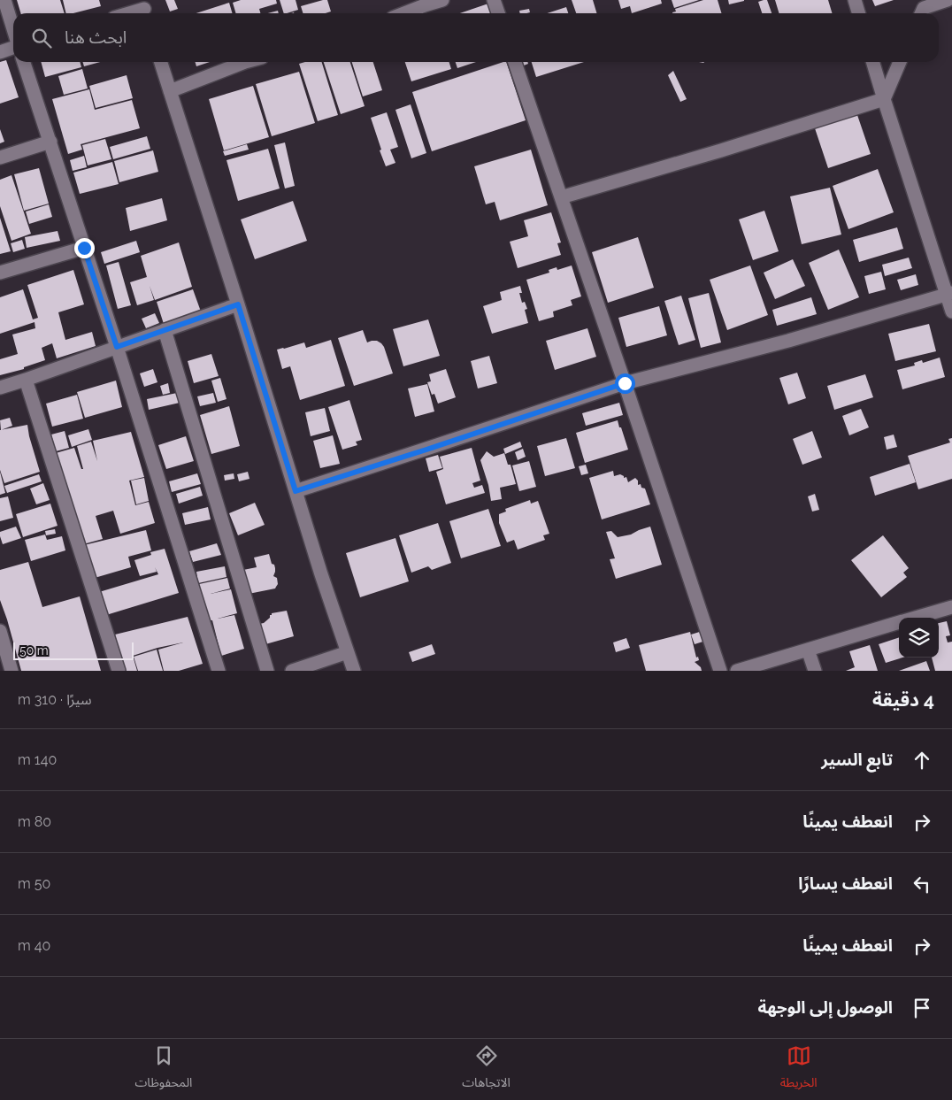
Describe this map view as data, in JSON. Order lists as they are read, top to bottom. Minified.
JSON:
{"scale_bar":"50 m","page":{"search":"ابحث هنا","scale":"50 m","heading":["4 دقيقة","سيرًا · 310 m"],"list":[["تابع السير","140 m"],["انعطف يمينًا","80 m"],["انعطف يسارًا","50 m"],["انعطف يمينًا","40 m"],"الوصول إلى الوجهة"],"nav":["الخريطة","الاتجاهات","المحفوظات"]}}
